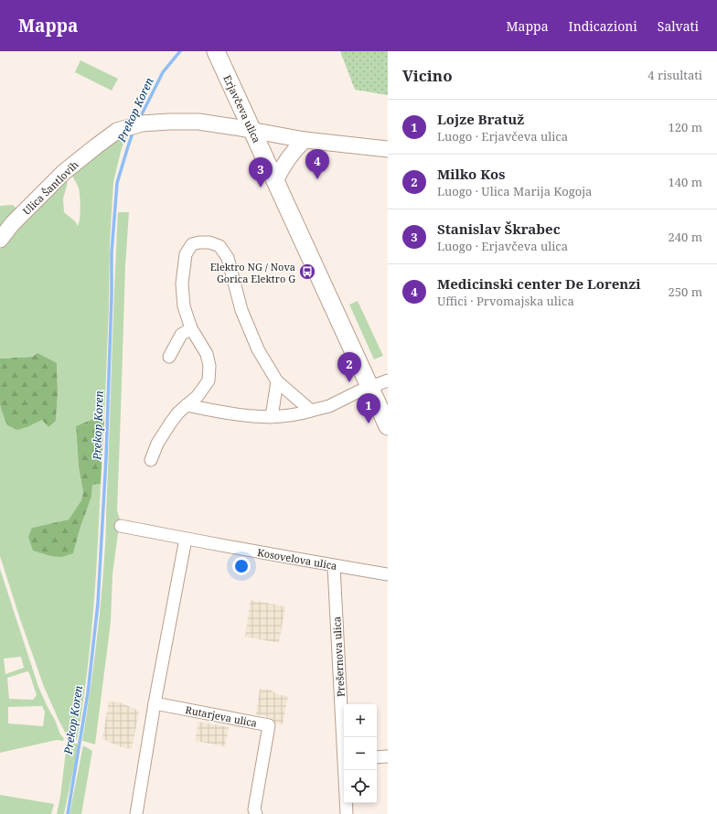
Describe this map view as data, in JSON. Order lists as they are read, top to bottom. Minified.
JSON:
{"streets":{"main road":["Erjavčeva ulica"],"street":["Ulica Šantlovih","Kosovelova ulica","Prešernova ulica","Rutarjeva ulica"]},"crossings":[["Erjavčeva ulica","Ulica Šantlovih"],["Kosovelova ulica","Prešernova ulica"]],"water":["Prekop Koren"],"places":{"bus stop":["Elektro NG / Nova Gorica Elektro G"]},"page":{"header":"Mappa","nav":["Mappa","Indicazioni","Salvati"],"heading":["Vicino","4 risultati"],"list":[{"mark":"1","name":"Lojze Bratuž","note":"Luogo · Erjavčeva ulica","value":"120 m"},{"mark":"2","name":"Milko Kos","note":"Luogo · Ulica Marija Kogoja","value":"140 m"},{"mark":"3","name":"Stanislav Škrabec","note":"Luogo · Erjavčeva ulica","value":"240 m"},{"mark":"4","name":"Medicinski center De Lorenzi","note":"Uffici · Prvomajska ulica","value":"250 m"}],"pins":["4","3","2","1"],"map_buttons":["+","−"]}}
